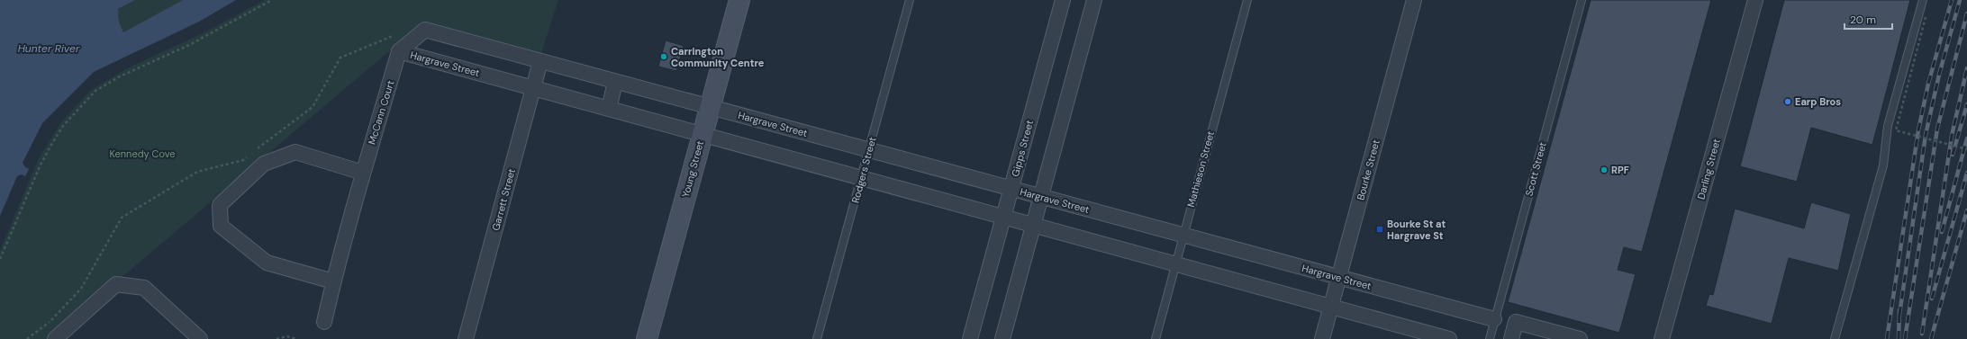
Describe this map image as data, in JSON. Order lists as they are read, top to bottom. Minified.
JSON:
{"streets":{"main road":["Young Street"],"street":["Hargrave Street","McCann Court","Gipps Street","Darling Street","Bourke Street","Garrett Street"],"lane":["Mathieson Street","Scott Street","Rodgers Street"]},"crossings":[["Hargrave Street","McCann Court"],["Hargrave Street","Gipps Street"],["Hargrave Street","Young Street"],["Hargrave Street","Mathieson Street"],["Hargrave Street","Scott Street"],["Hargrave Street","Rodgers Street"],["Hargrave Street","Bourke Street"],["Hargrave Street","Garrett Street"]],"water":["Hunter River"],"parks":["Kennedy Cove"],"places":{"other":["Carrington Community Centre","Earp Bros","RPF"],"transit":["Bourke St at Hargrave St"]},"scale_bar":"20 m"}
